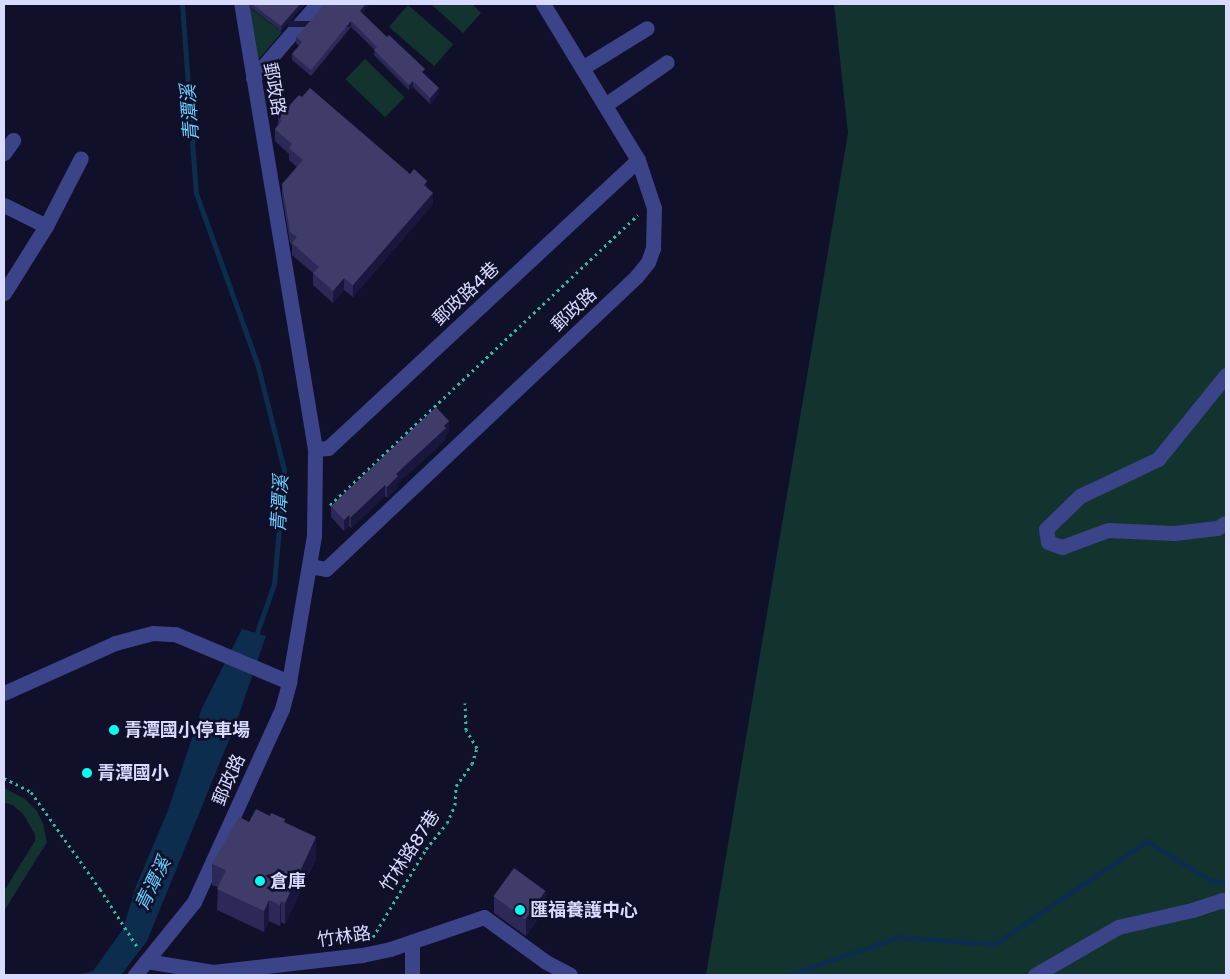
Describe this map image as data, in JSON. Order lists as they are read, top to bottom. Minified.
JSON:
{"streets":{"street":["郵政路","郵政路4巷","竹林路"],"path":["竹林路87巷"]},"crossings":[["郵政路","郵政路4巷"],["郵政路","竹林路"],["竹林路87巷","竹林路"]],"water":["青潭溪"],"places":["青潭國小停車場","青潭國小","倉庫","匯福養護中心"]}
